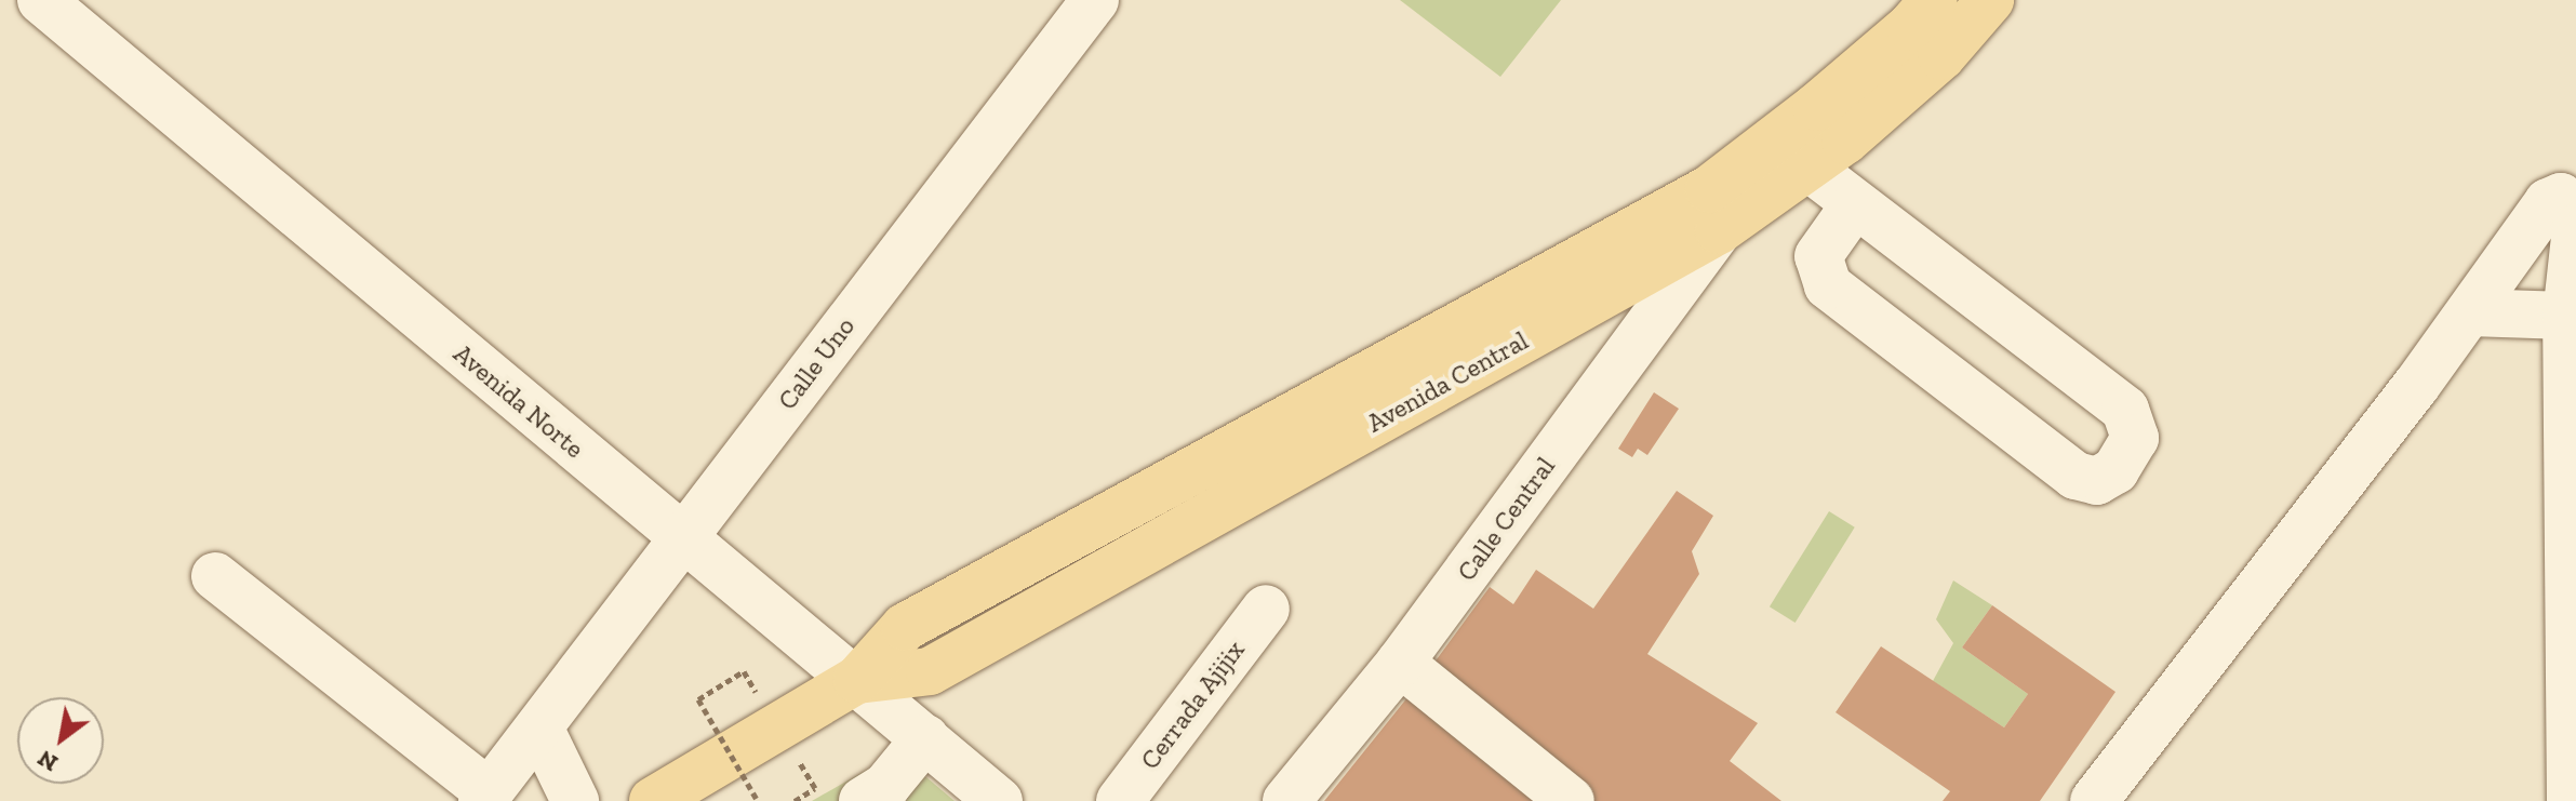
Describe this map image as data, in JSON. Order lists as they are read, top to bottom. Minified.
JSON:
{"streets":{"main road":["Avenida Central"],"street":["Calle Uno","Avenida Norte","Calle Central","Cerrada Ajijix"]},"crossings":[["Calle Uno","Avenida Norte"],["Avenida Central","Avenida Norte"],["Avenida Central","Calle Central"]],"north":"bottom left"}
